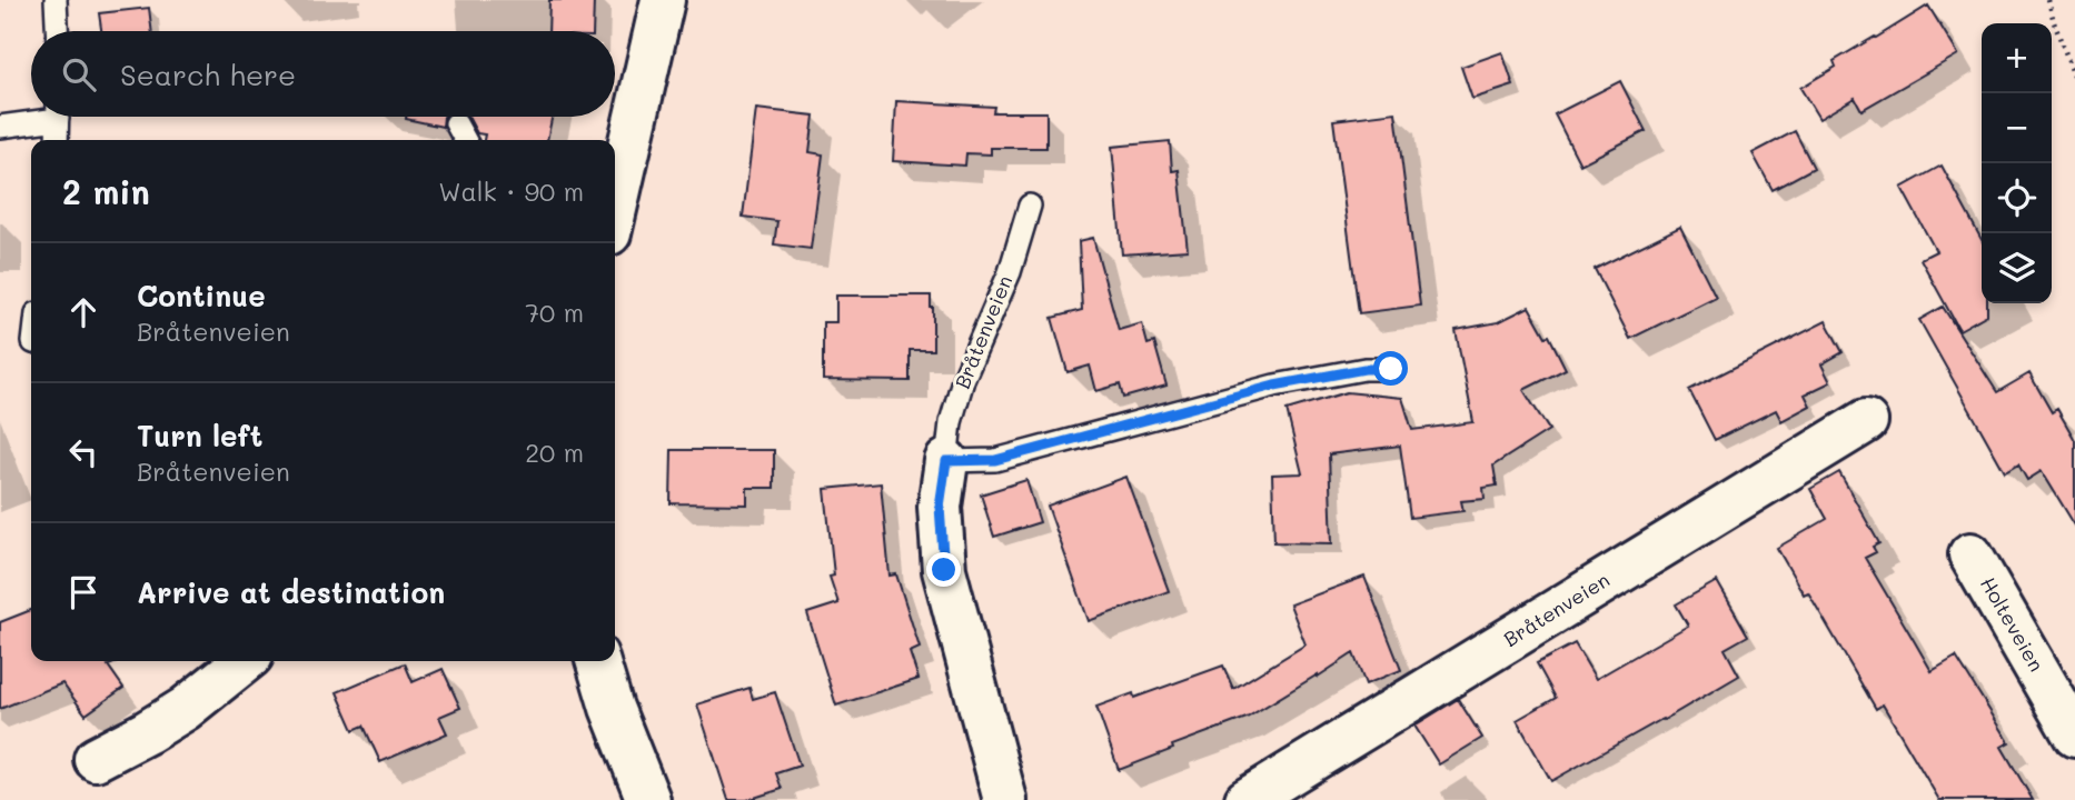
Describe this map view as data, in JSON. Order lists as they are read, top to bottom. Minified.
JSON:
{"streets":{"street":["Bråtenveien","Holteveien"]},"page":{"map_buttons":["+","−"],"search":"Search here","heading":["2 min","Walk · 90 m"],"list":[["Continue","Bråtenveien","70 m"],["Turn left","Bråtenveien","20 m"],"Arrive at destination"]}}
